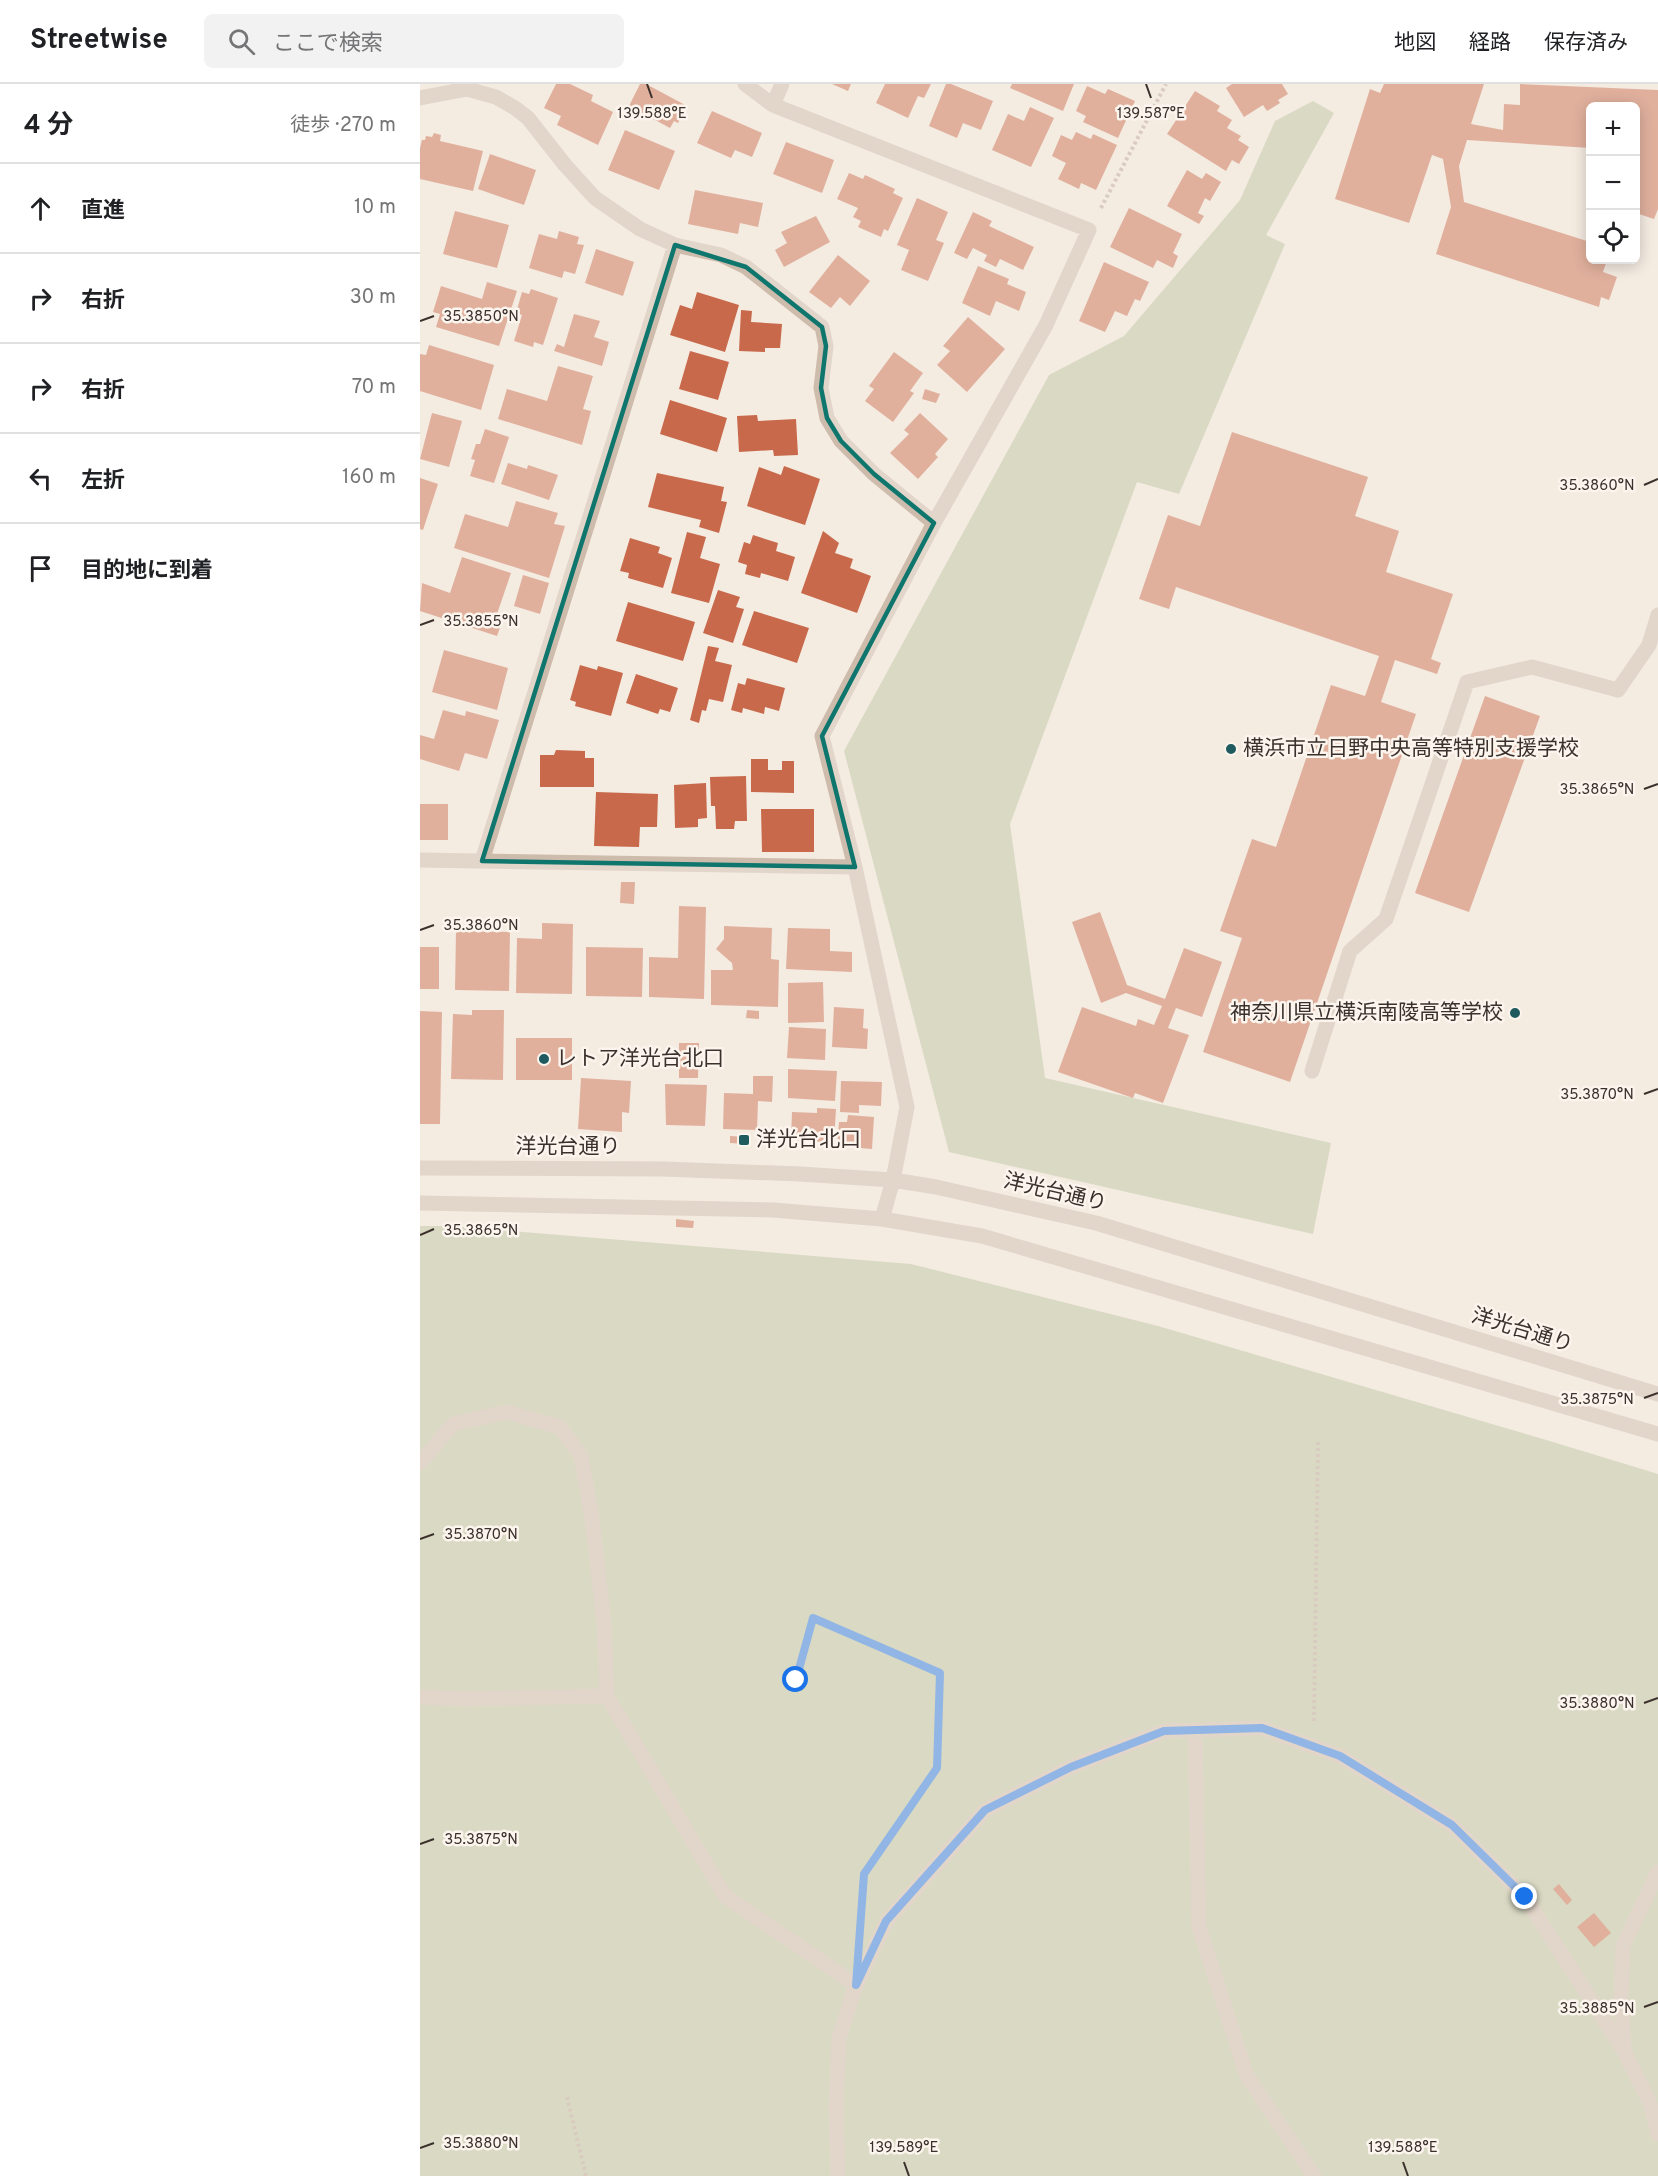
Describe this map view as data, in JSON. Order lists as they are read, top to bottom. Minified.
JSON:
{"streets":{"street":["洋光台通り"]},"places":{"other":["横浜市立日野中央高等特別支援学校","神奈川県立横浜南陵高等学校","レトア洋光台北口"],"transit":["洋光台北口"]},"page":{"header":"Streetwise","search":"ここで検索","nav":["地図","経路","保存済み"],"heading":["4 分","徒歩 · 270 m"],"map_buttons":["+","−"],"list":[["直進","10 m"],["右折","30 m"],["右折","70 m"],["左折","160 m"],"目的地に到着"]},"coordinates":["139.587°E","139.588°E","35.3850°N","35.3860°N","35.3855°N","35.3865°N","35.3870°N","35.3875°N","35.3880°N","35.3885°N","139.589°E"]}
